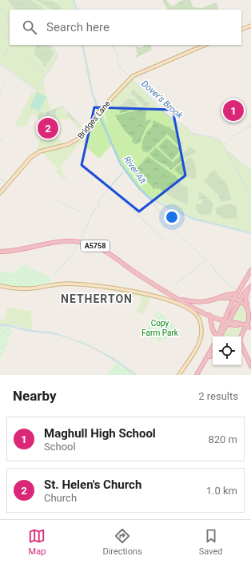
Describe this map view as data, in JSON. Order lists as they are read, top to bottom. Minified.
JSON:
{"streets":{"highway":["A5758"],"main road":["Bridges Lane"]},"districts":["NETHERTON"],"water":["Dover's Brook","River Alt"],"parks":["Copy Farm Park"],"page":{"search":"Search here","pins":["1","2"],"heading":["Nearby","2 results"],"list":[{"mark":"1","name":"Maghull High School","note":"School","value":"820 m"},{"mark":"2","name":"St. Helen's Church","note":"Church","value":"1.0 km"}],"nav":["Map","Directions","Saved"]}}
